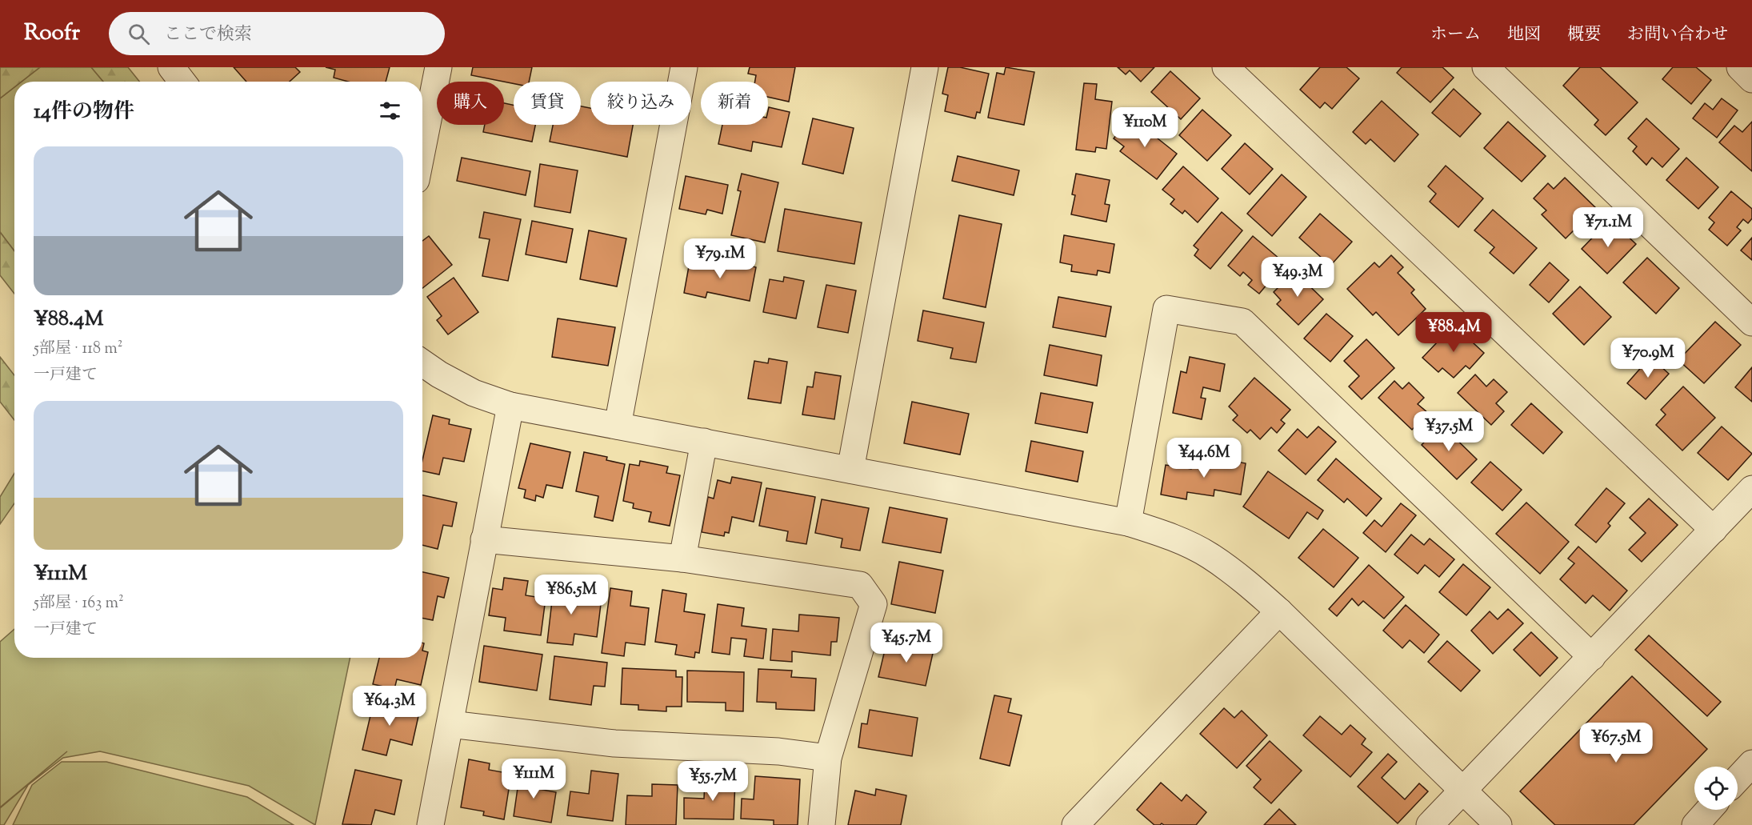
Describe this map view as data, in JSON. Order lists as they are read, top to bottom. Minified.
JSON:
{"page":{"header":"Roofr","search":"ここで検索","nav":["ホーム","地図","概要","お問い合わせ"],"chip":["購入","賃貸","絞り込み","新着"],"heading":"14件の物件","price":["¥110M","¥71.1M","¥79.1M","¥49.3M","¥88.4M","¥70.9M","¥37.5M","¥44.6M","¥86.5M","¥45.7M","¥64.3M","¥67.5M","¥111M","¥55.7M"],"list":[{"name":"¥88.4M","note":"5部屋 · 118 m² · 一戸建て"},{"name":"¥111M","note":"5部屋 · 163 m² · 一戸建て"}]}}
